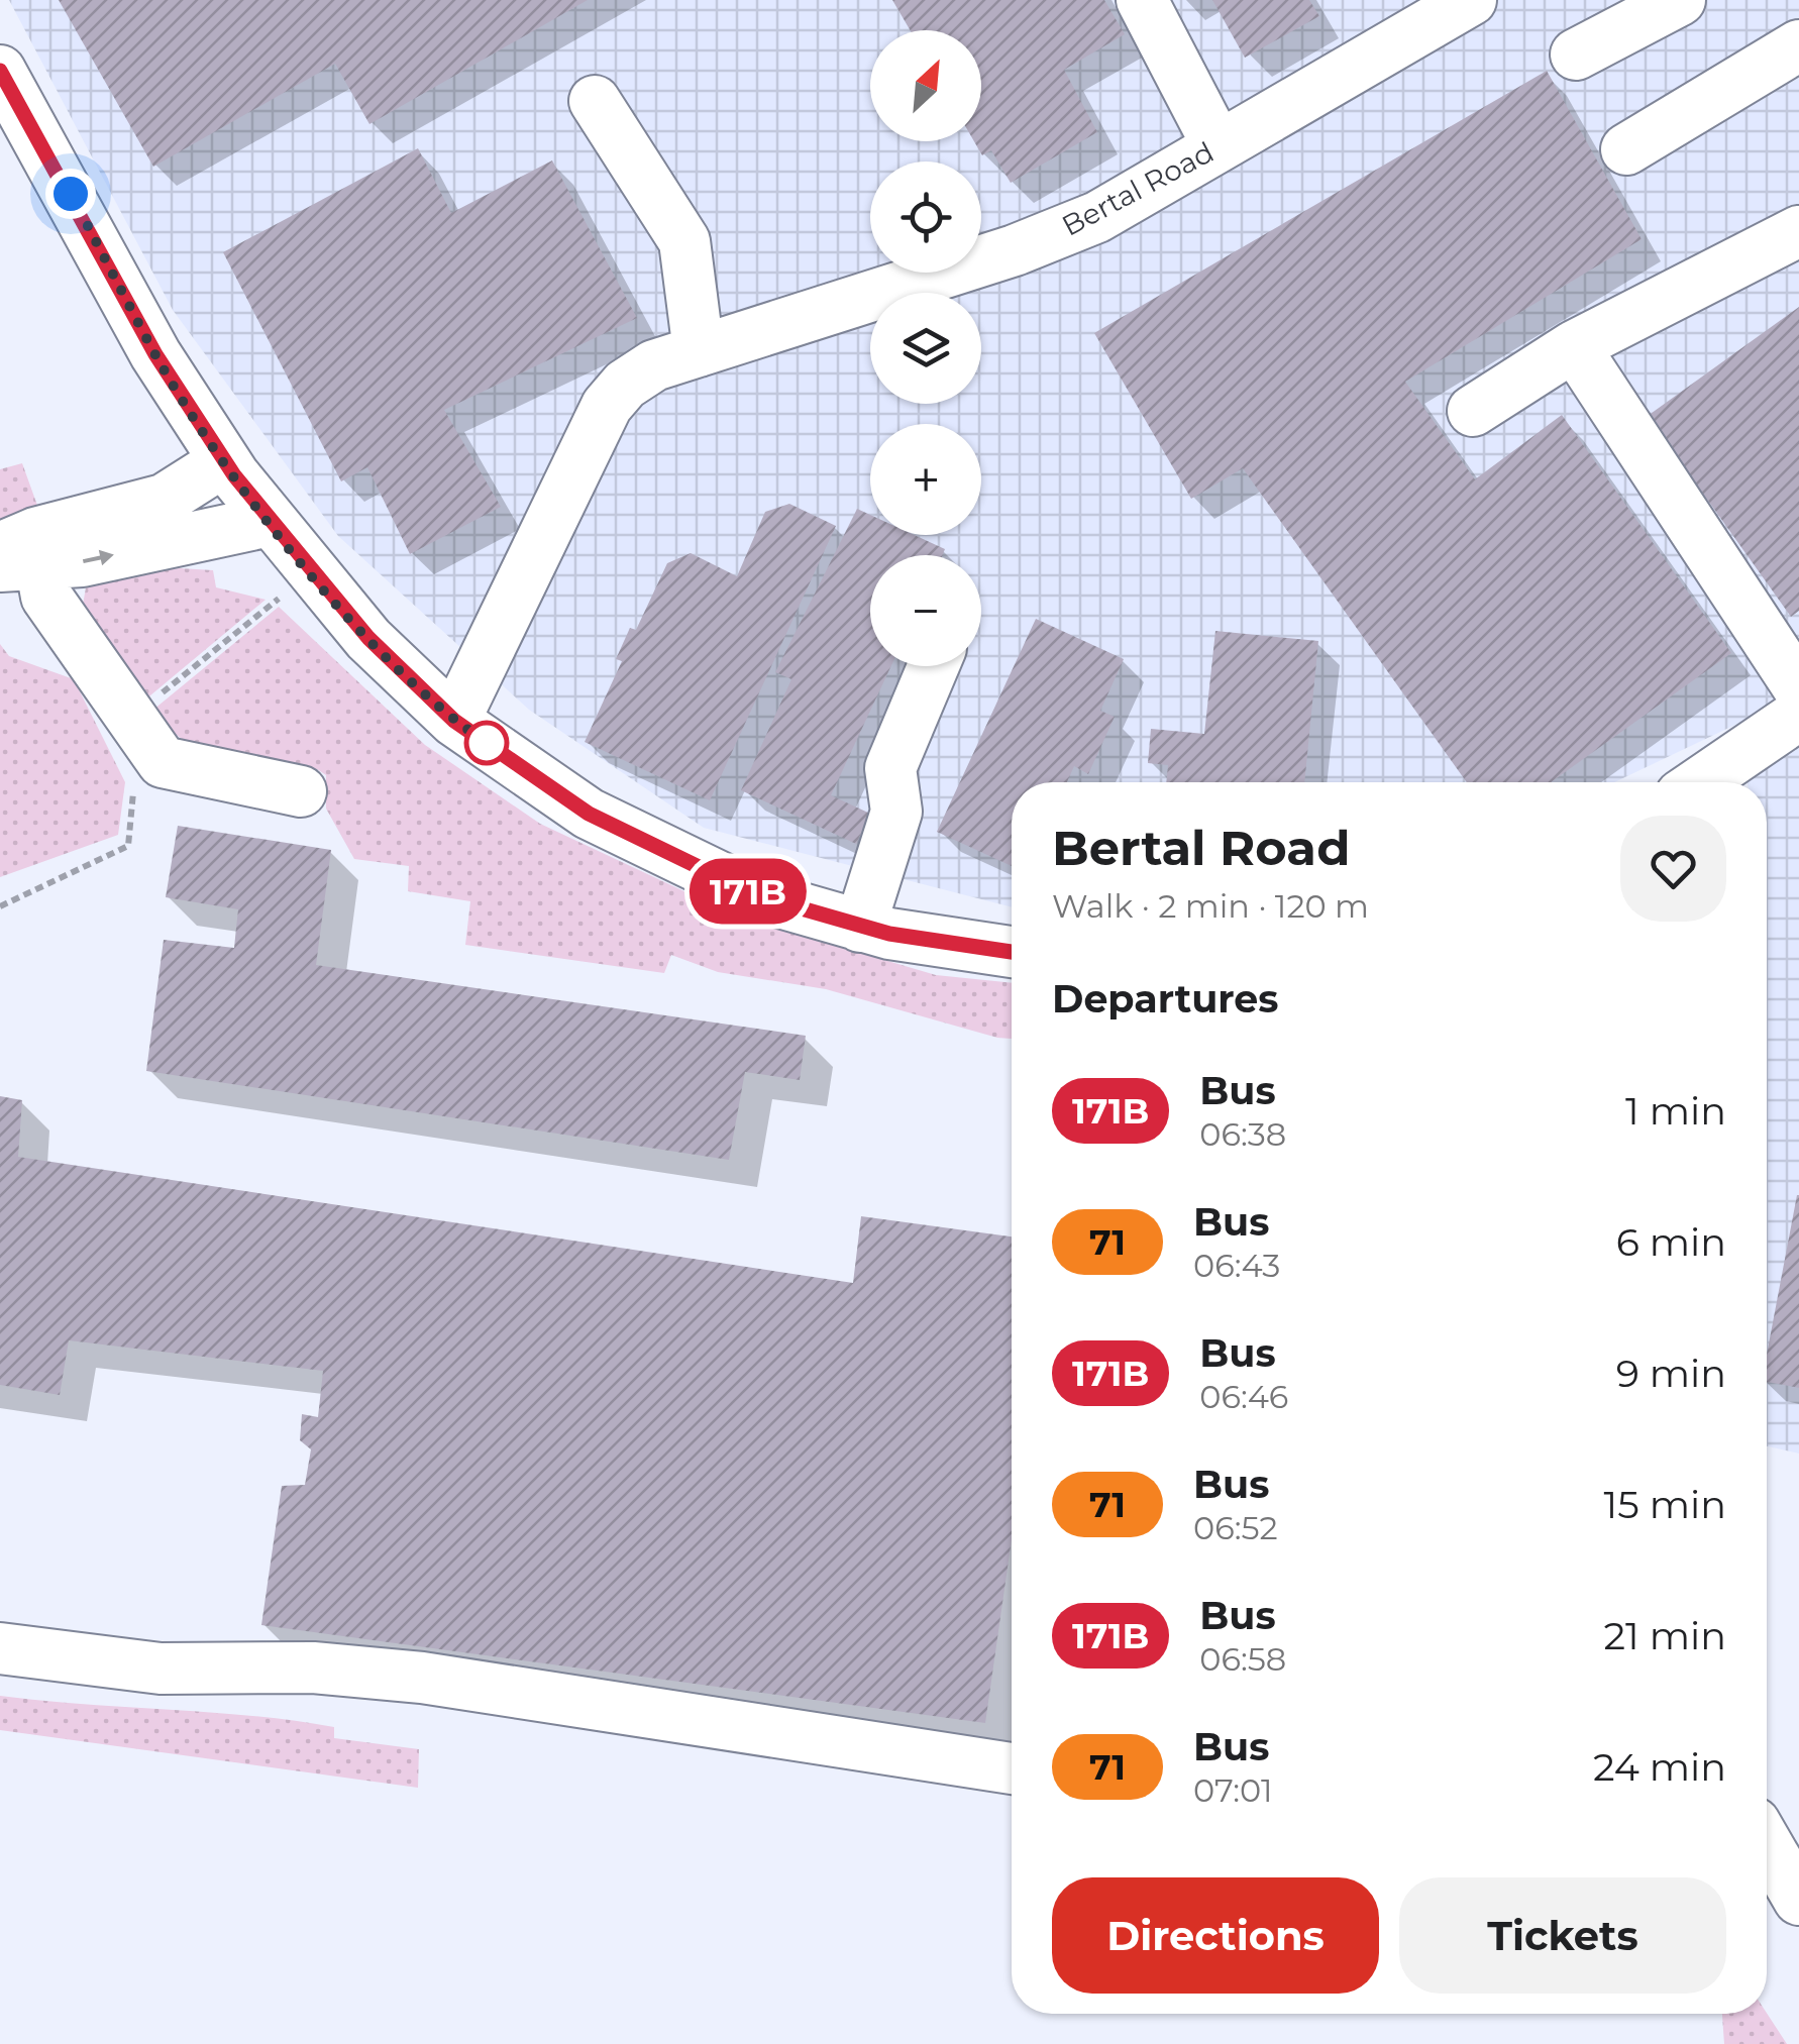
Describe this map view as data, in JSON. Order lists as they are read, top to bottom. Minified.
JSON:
{"streets":{"street":["Bertal Road"]},"lines":["bus line 171B"],"north":"top right","page":{"on_map":"171B","map_buttons":["+","−"],"heading":[["Bertal Road","Walk · 2 min · 120 m"],"Departures"],"list":[{"mark":"171B","name":"Bus","note":"06:38","value":"1 min"},{"mark":"71","name":"Bus","note":"06:43","value":"6 min"},{"mark":"171B","name":"Bus","note":"06:46","value":"9 min"},{"mark":"71","name":"Bus","note":"06:52","value":"15 min"},{"mark":"171B","name":"Bus","note":"06:58","value":"21 min"},{"mark":"71","name":"Bus","note":"07:01","value":"24 min"}],"buttons":["Directions","Tickets"]}}
